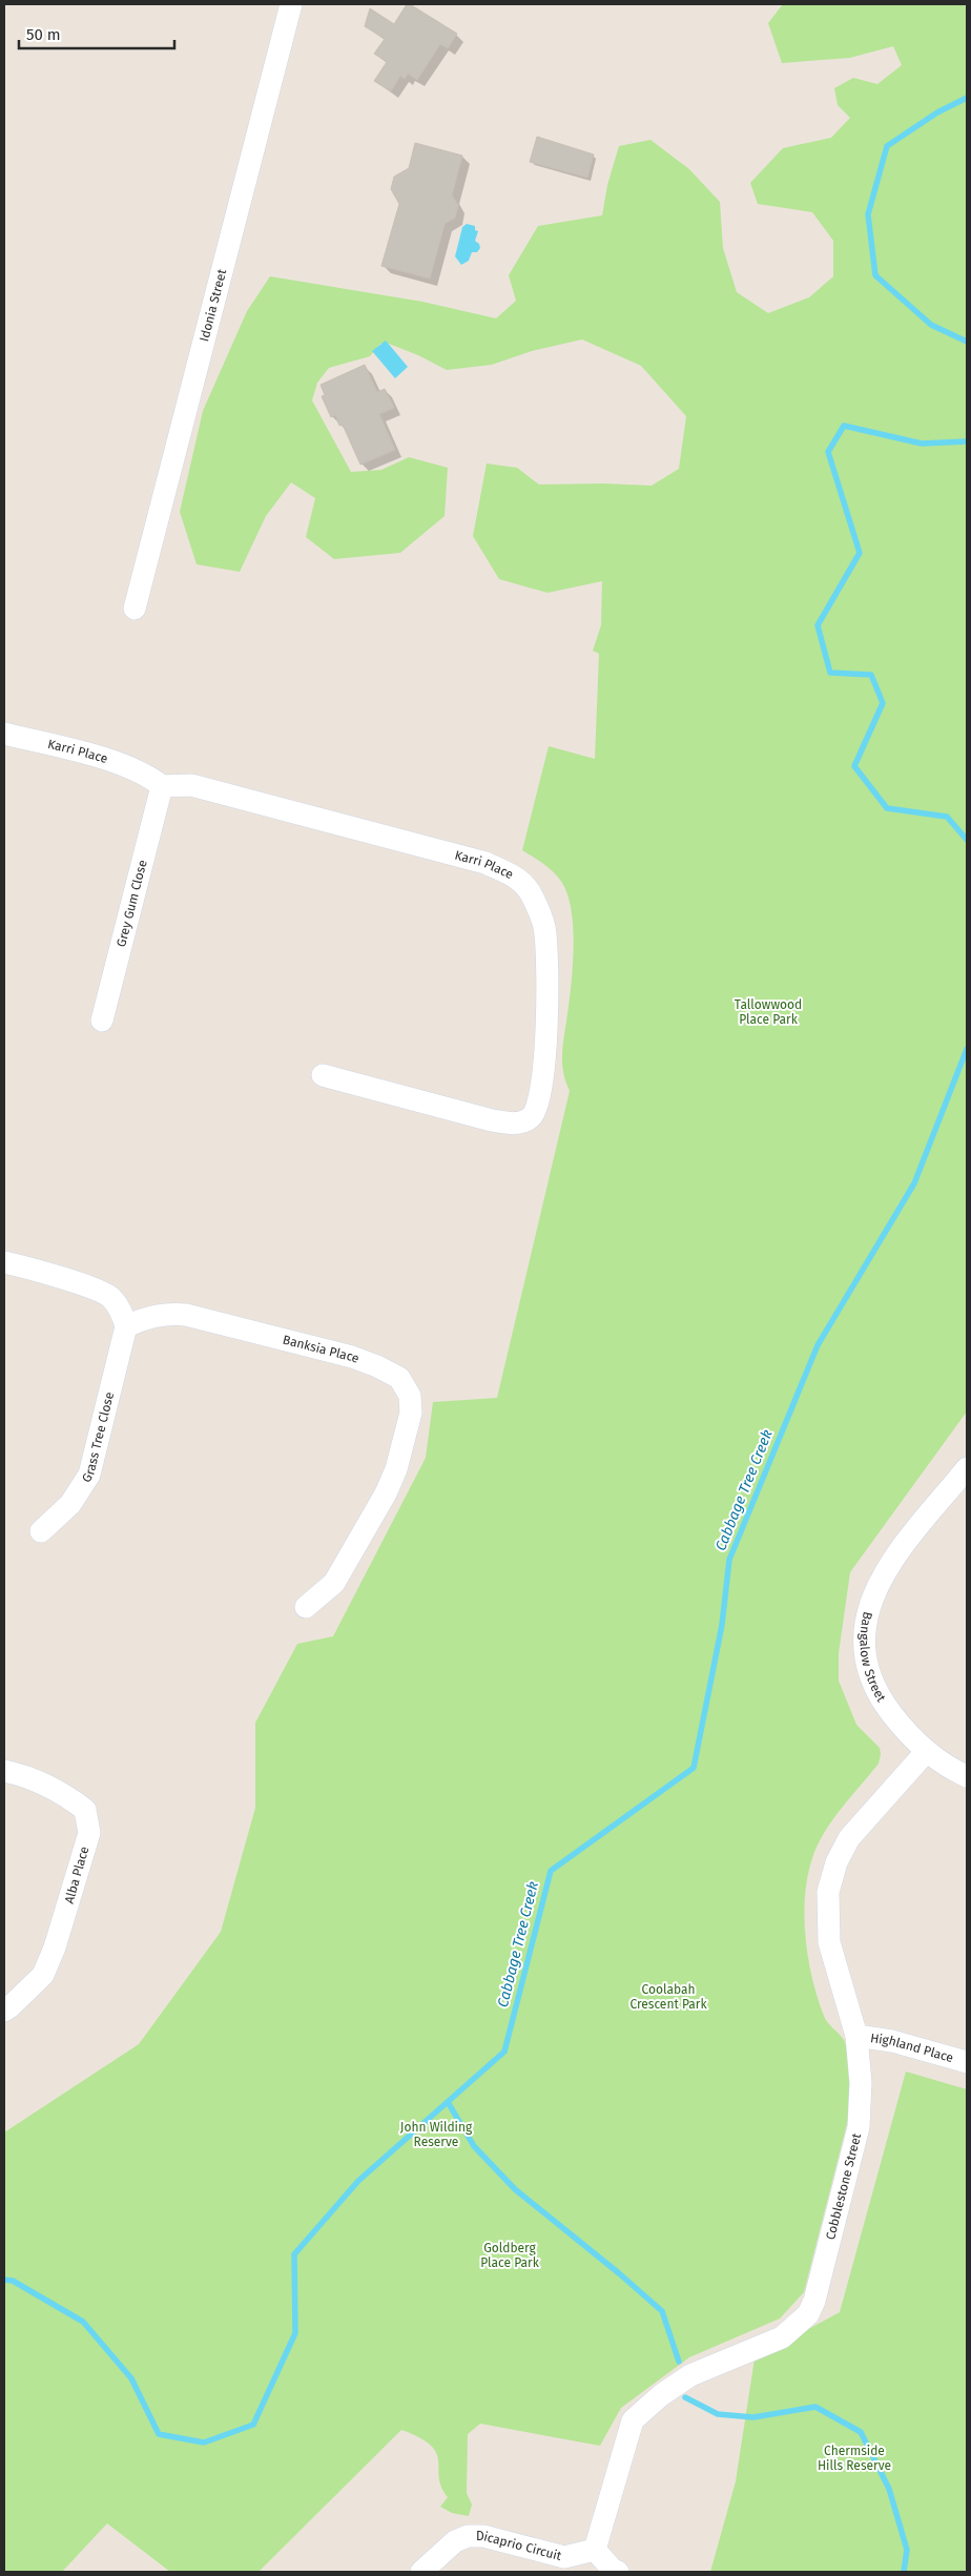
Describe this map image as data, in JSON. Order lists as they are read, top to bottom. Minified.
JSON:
{"streets":{"street":["Idonia Street","Karri Place","Grey Gum Close","Banksia Place","Grass Tree Close","Bangalow Street","Alba Place","Highland Place","Cobblestone Street","Dicaprio Circuit"]},"crossings":[["Karri Place","Grey Gum Close"],["Banksia Place","Grass Tree Close"],["Bangalow Street","Cobblestone Street"],["Highland Place","Cobblestone Street"],["Cobblestone Street","Dicaprio Circuit"]],"water":["Cabbage Tree Creek"],"parks":["Tallowwood Place Park","Coolabah Crescent Park","John Wilding Reserve","Goldberg Place Park","Chermside Hills Reserve"],"scale_bar":"50 m"}
